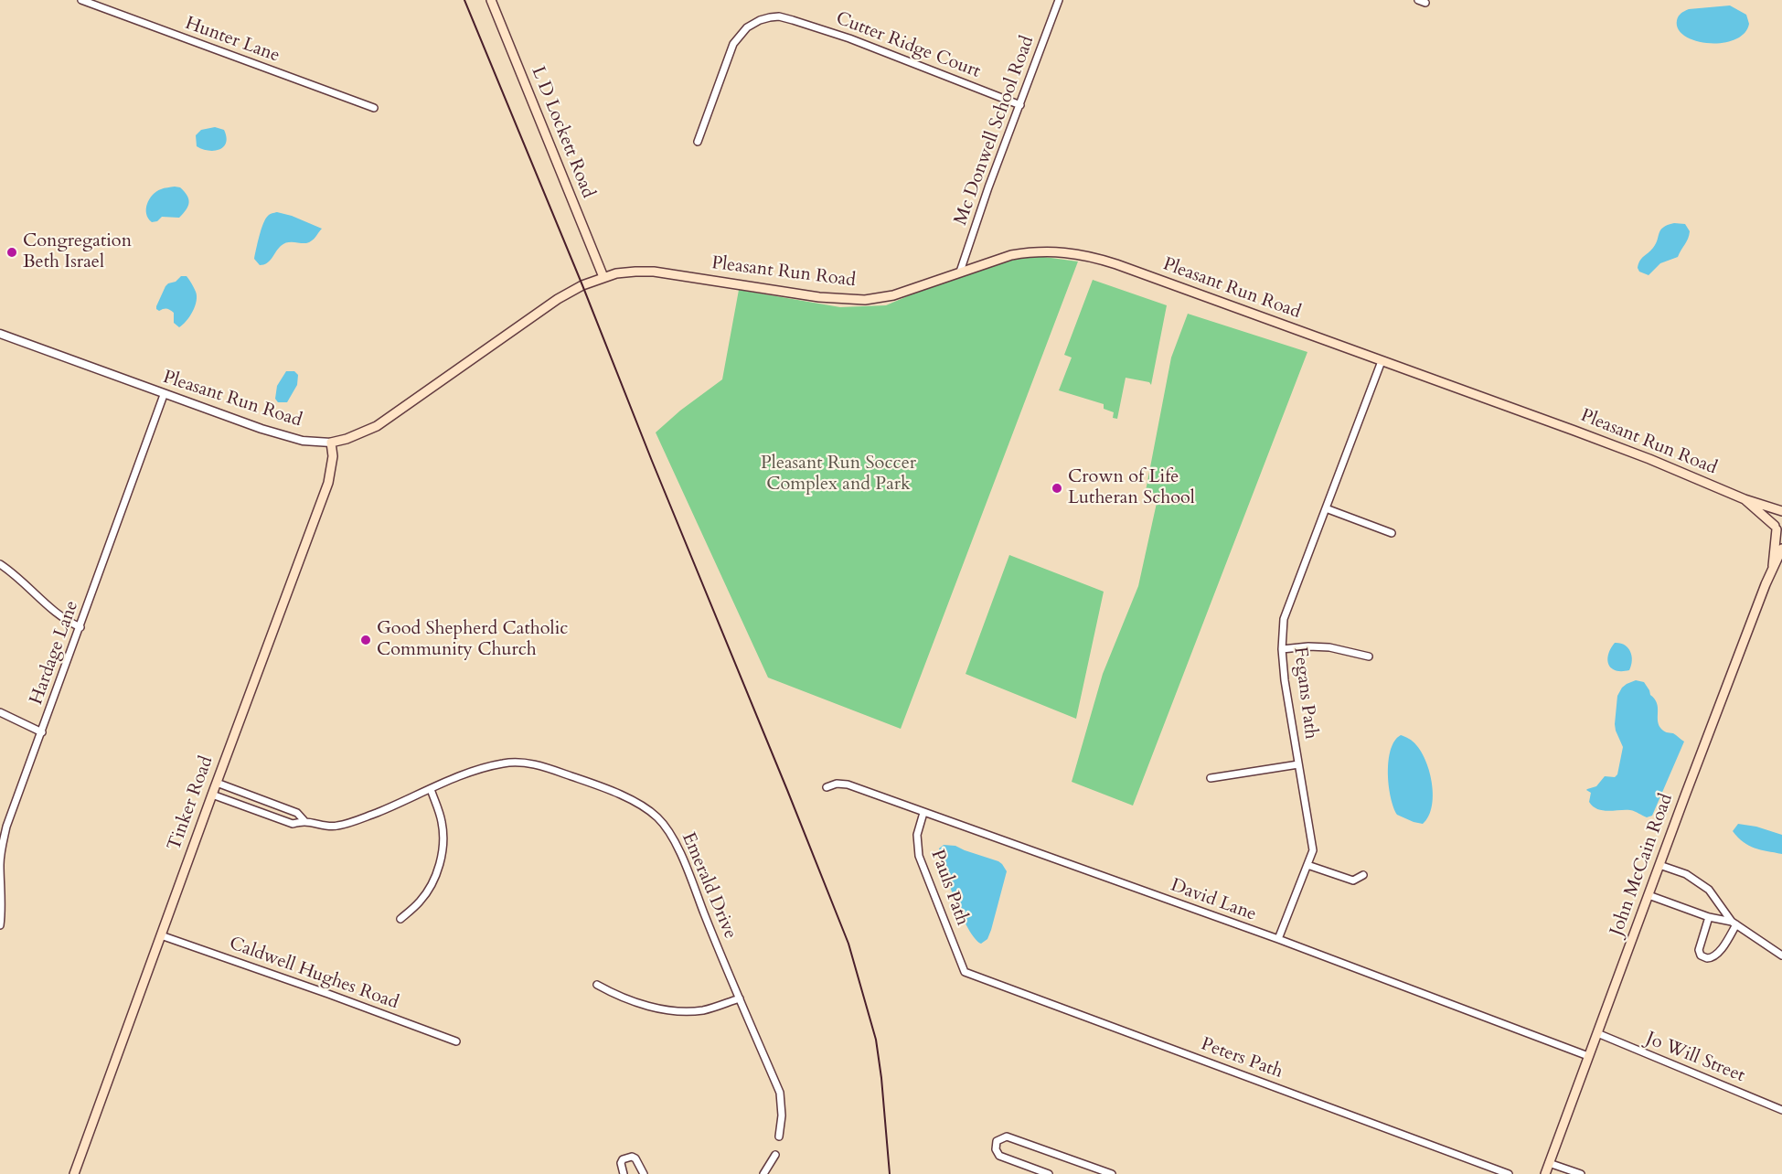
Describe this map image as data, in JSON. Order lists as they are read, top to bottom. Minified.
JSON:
{"streets":{"main road":["L D Lockett Road","Pleasant Run Road","Tinker Road","John McCain Road"],"street":["Hunter Lane","Cutter Ridge Court","Mc Donwell School Road","Hardage Lane","Fegans Path","Emerald Drive","Pauls Path","David Lane","Caldwell Hughes Road","Jo Will Street","Peters Path"]},"crossings":[["Cutter Ridge Court","Mc Donwell School Road"],["Mc Donwell School Road","Pleasant Run Road"],["L D Lockett Road","Pleasant Run Road"],["Pleasant Run Road","Hardage Lane"],["Pleasant Run Road","Fegans Path"],["Pleasant Run Road","Tinker Road"],["Pleasant Run Road","John McCain Road"],["Fegans Path","David Lane"],["Tinker Road","Emerald Drive"],["Tinker Road","Caldwell Hughes Road"],["John McCain Road","David Lane"],["John McCain Road","Jo Will Street"],["Pauls Path","David Lane"],["Pauls Path","Peters Path"]],"parks":["Pleasant Run Soccer Complex and Park"],"places":["Congregation Beth Israel","Crown of Life Lutheran School","Good Shepherd Catholic Community Church"]}
